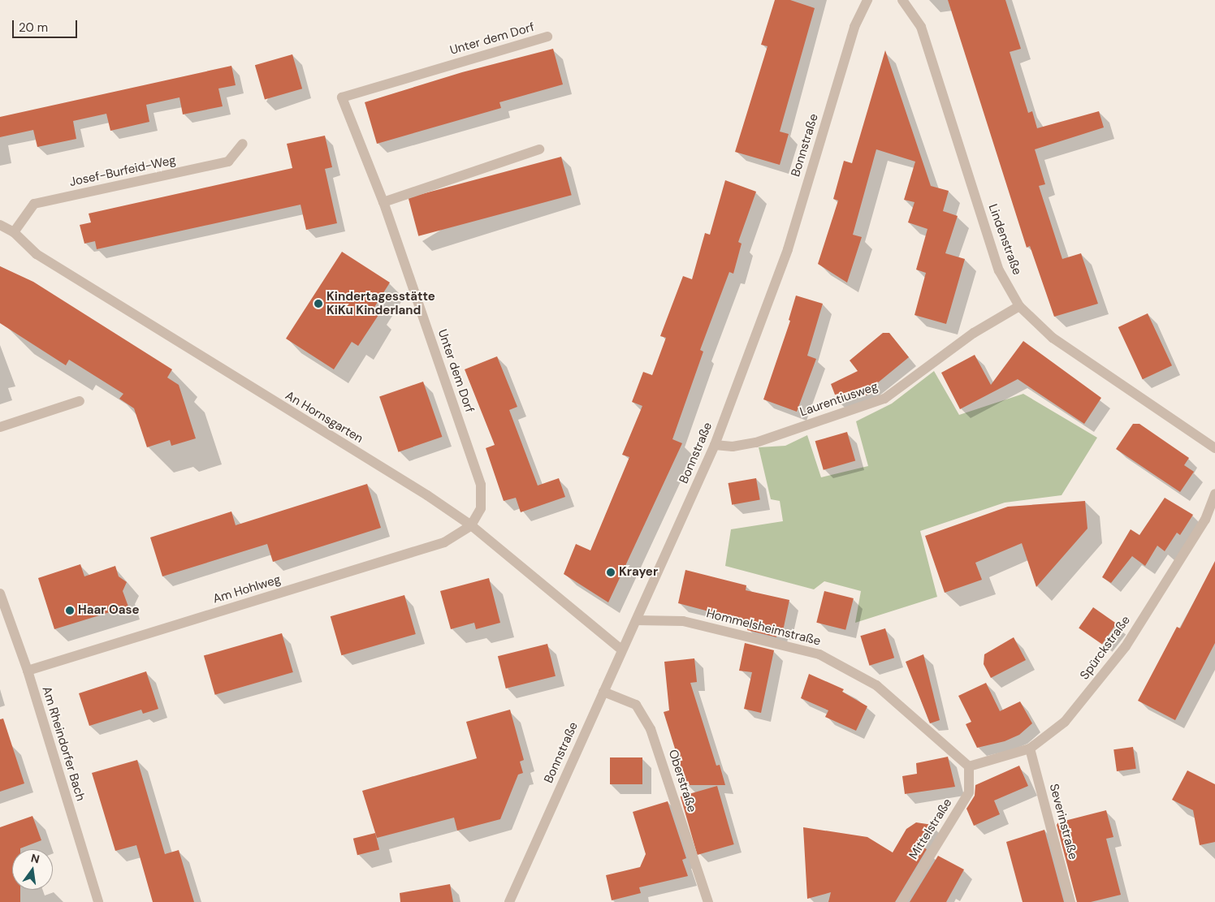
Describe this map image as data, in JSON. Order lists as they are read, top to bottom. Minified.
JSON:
{"streets":{"street":["Unter dem Dorf","Bonnstraße","Josef-Burfeid-Weg","Lindenstraße","Laurentiusweg","An Hornsgarten","Am Hohlweg","Hommelsheimstraße","Spürckstraße","Am Rheindorfer Bach","Oberstraße","Severinstraße","Mittelstraße"]},"crossings":[["Unter dem Dorf","An Hornsgarten"],["Unter dem Dorf","Am Hohlweg"],["Bonnstraße","Laurentiusweg"],["Bonnstraße","An Hornsgarten"],["Bonnstraße","Hommelsheimstraße"],["Bonnstraße","Oberstraße"],["Josef-Burfeid-Weg","An Hornsgarten"],["Lindenstraße","Laurentiusweg"],["An Hornsgarten","Am Hohlweg"],["Am Hohlweg","Am Rheindorfer Bach"],["Hommelsheimstraße","Spürckstraße"],["Hommelsheimstraße","Mittelstraße"],["Spürckstraße","Severinstraße"],["Spürckstraße","Mittelstraße"]],"places":["Kindertagesstätte KiKu Kinderland","Krayer","Haar Oase"],"scale_bar":"20 m","north":"top"}
